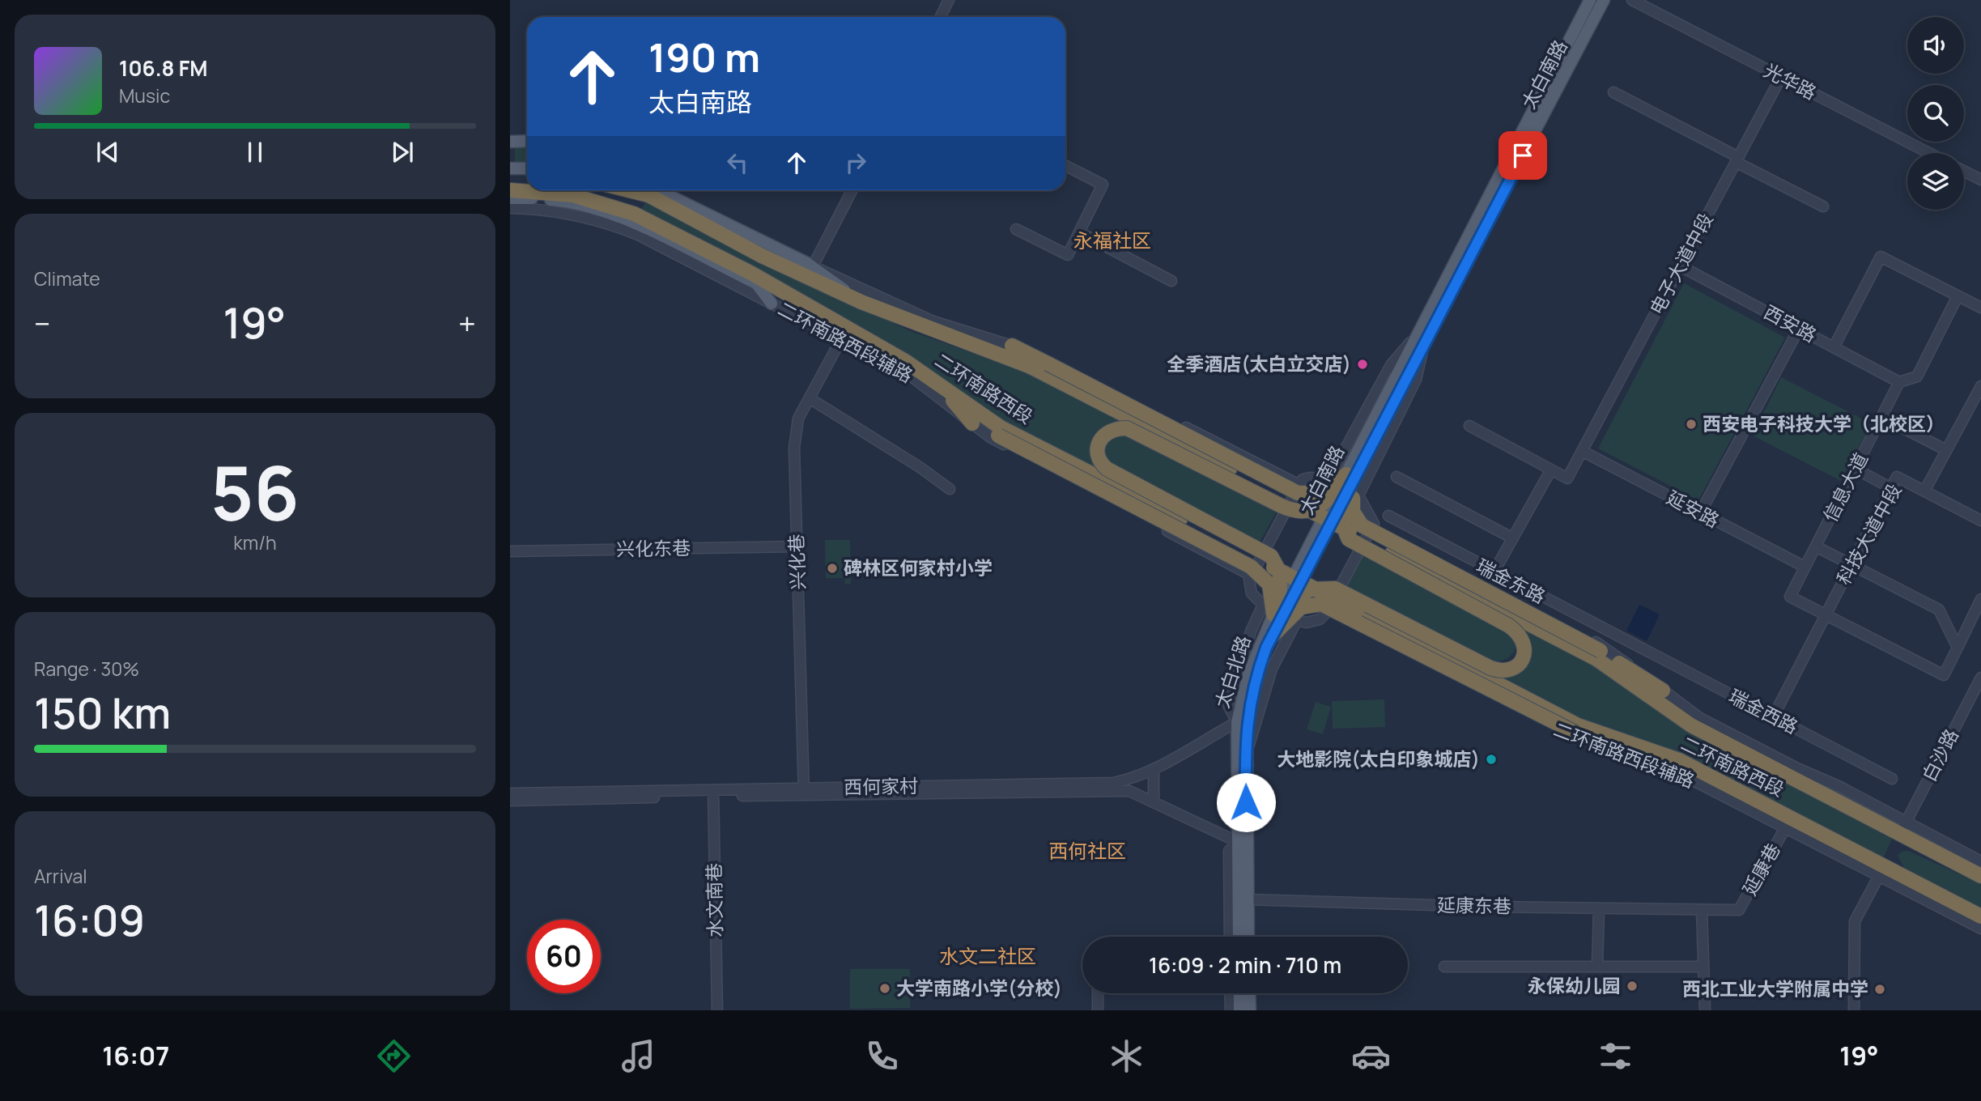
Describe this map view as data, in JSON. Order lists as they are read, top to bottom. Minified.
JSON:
{"streets":{"highway":["二环南路西段"],"main road":["太白南路","太白北路"],"street":["光华路","电子大道中段","西安路","二环南路西段辅路","信息大道","延安路","科技大道中段","兴化东巷","兴化巷","瑞金东路","瑞金西路","白沙路","西何家村","延康巷","水文南巷","延康东巷"]},"crossings":[["太白南路","太白北路"],["光华路","电子大道中段"],["电子大道中段","西安路"],["电子大道中段","延安路"],["西安路","信息大道"],["二环南路西段辅路","二环南路西段"],["二环南路西段辅路","兴化巷"],["二环南路西段辅路","延康巷"],["二环南路西段","白沙路"],["信息大道","延安路"],["信息大道","科技大道中段"],["科技大道中段","瑞金西路"],["兴化东巷","兴化巷"],["兴化巷","西何家村"],["瑞金东路","瑞金西路"],["太白北路","西何家村"],["太白北路","延康东巷"],["西何家村","水文南巷"],["延康巷","延康东巷"]],"districts":["永福社区","西何社区","水文二社区"],"places":["全季酒店(太白立交店)","西安电子科技大学（北校区）","碑林区何家村小学","大地影院(太白印象城店)","永保幼儿园","大学南路小学(分校)","西北工业大学附属中学"],"page":{"turn":["190 m","太白南路"],"song":["106.8 FM","Music"],"tile":["Climate",["56","km/h"],["Range · 30%","150 km"],["Arrival","16:09"]],"heat":["−","19°","+"],"limit":"60","trip":"16:09 · 2 min · 710 m","tabs":["16:07","19°"]}}
